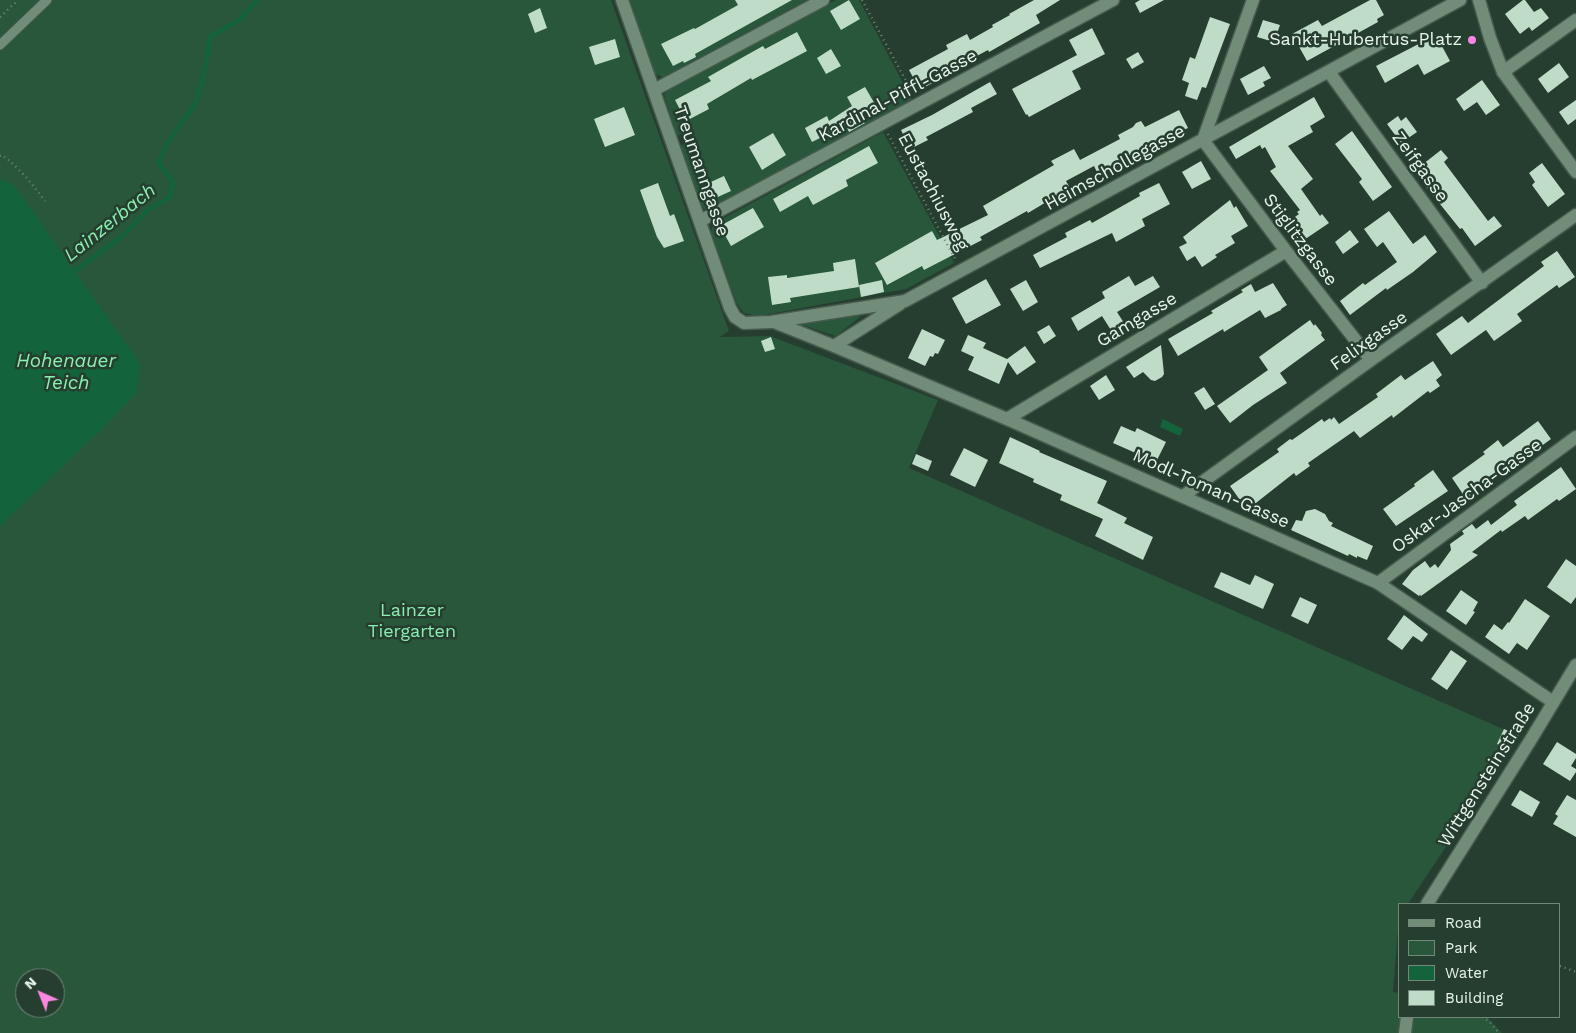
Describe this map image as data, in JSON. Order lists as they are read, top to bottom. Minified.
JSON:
{"streets":{"street":["Kardinal-Piffl-Gasse","Zeifgasse","Heimschollegasse","Treumanngasse","Stiglitzgasse","Gamgasse","Felixgasse","Modl-Toman-Gasse","Oskar-Jascha-Gasse","Wittgensteinstraße"],"path":["Eustachiusweg"]},"crossings":[["Kardinal-Piffl-Gasse","Treumanngasse"],["Kardinal-Piffl-Gasse","Eustachiusweg"],["Zeifgasse","Heimschollegasse"],["Zeifgasse","Felixgasse"],["Heimschollegasse","Treumanngasse"],["Heimschollegasse","Eustachiusweg"],["Heimschollegasse","Stiglitzgasse"],["Heimschollegasse","Modl-Toman-Gasse"],["Treumanngasse","Modl-Toman-Gasse"],["Stiglitzgasse","Gamgasse"],["Stiglitzgasse","Felixgasse"],["Gamgasse","Modl-Toman-Gasse"],["Felixgasse","Modl-Toman-Gasse"],["Modl-Toman-Gasse","Oskar-Jascha-Gasse"],["Modl-Toman-Gasse","Wittgensteinstraße"]],"water":["Lainzerbach","Hohenauer Teich"],"parks":["Lainzer Tiergarten"],"places":["Sankt-Hubertus-Platz"],"legend":["Road","Park","Water","Building"],"north":"top left"}
